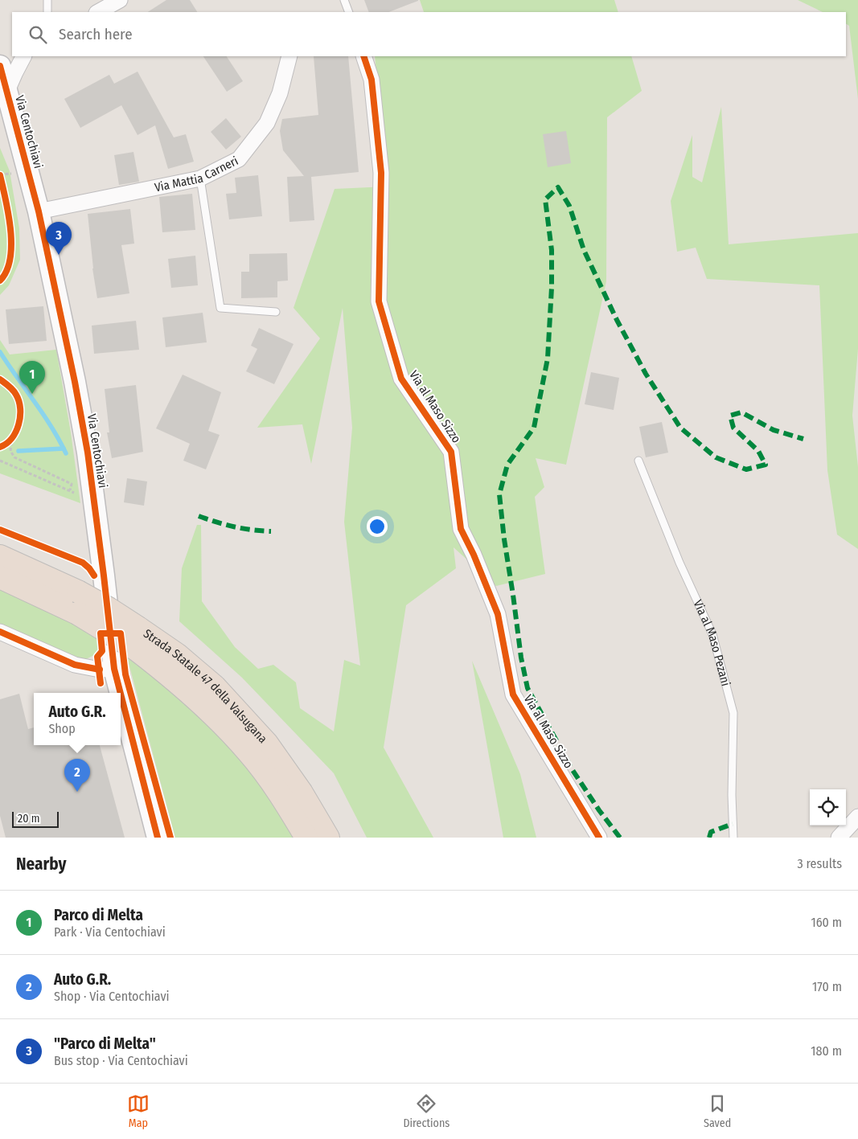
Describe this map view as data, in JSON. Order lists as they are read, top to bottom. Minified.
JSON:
{"streets":{"highway":["Strada Statale 47 della Valsugana"],"street":["Via Centochiavi","Via Mattia Carneri","Via al Maso Sizzo"],"lane":["Via al Maso Pezani"]},"crossings":[["Via Centochiavi","Via Mattia Carneri"]],"scale_bar":"20 m","page":{"search":"Search here","pins":["3","1","2"],"popup":["Auto G.R.","Shop"],"scale":"20 m","heading":["Nearby","3 results"],"list":[{"mark":"1","name":"Parco di Melta","note":"Park · Via Centochiavi","value":"160 m"},{"mark":"2","name":"Auto G.R.","note":"Shop · Via Centochiavi","value":"170 m"},{"mark":"3","name":"\"Parco di Melta\"","note":"Bus stop · Via Centochiavi","value":"180 m"}],"nav":["Map","Directions","Saved"]}}
